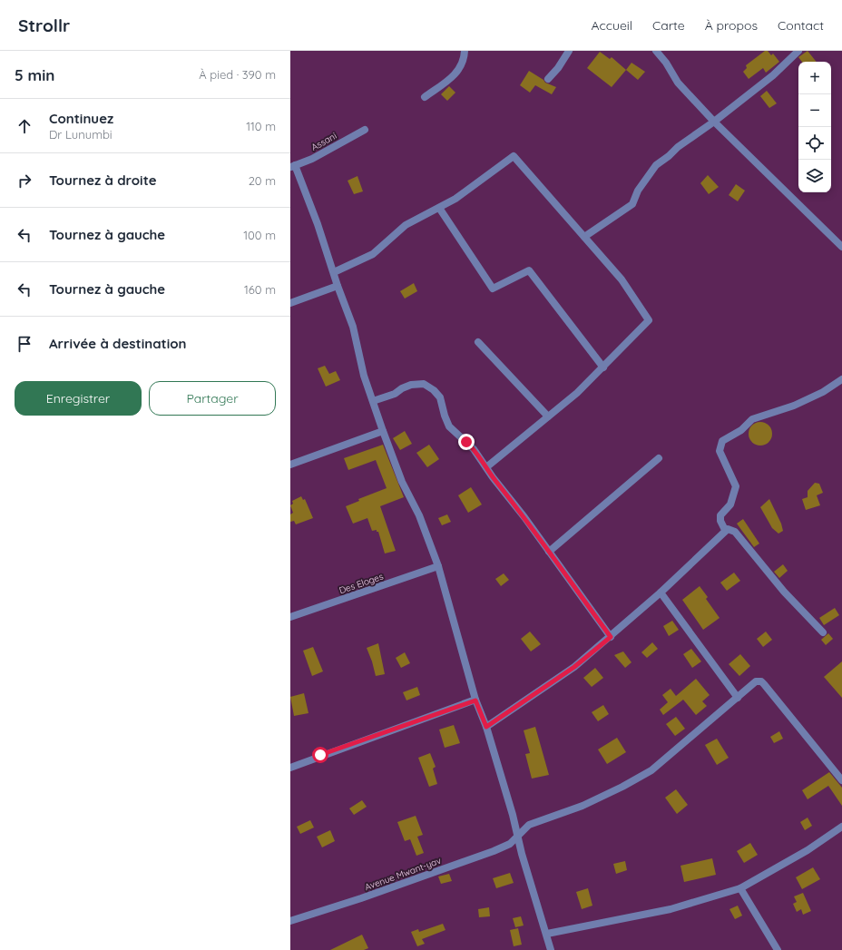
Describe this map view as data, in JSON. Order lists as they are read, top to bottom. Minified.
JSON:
{"streets":{"street":["Assani","Des Eloges","Avenue Mwant-yav"]},"page":{"header":"Strollr","nav":["Accueil","Carte","À propos","Contact"],"heading":["5 min","À pied · 390 m"],"map_buttons":["+","−"],"list":[["Continuez","Dr Lunumbi","110 m"],["Tournez à droite","20 m"],["Tournez à gauche","100 m"],["Tournez à gauche","160 m"],"Arrivée à destination"],"buttons":["Enregistrer","Partager"]}}
